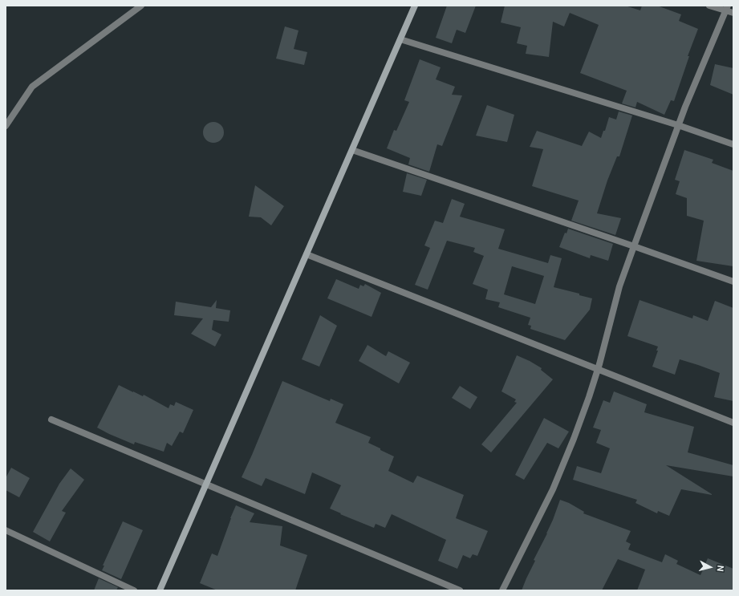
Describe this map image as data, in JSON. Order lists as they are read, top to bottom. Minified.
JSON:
{"north":"right"}
